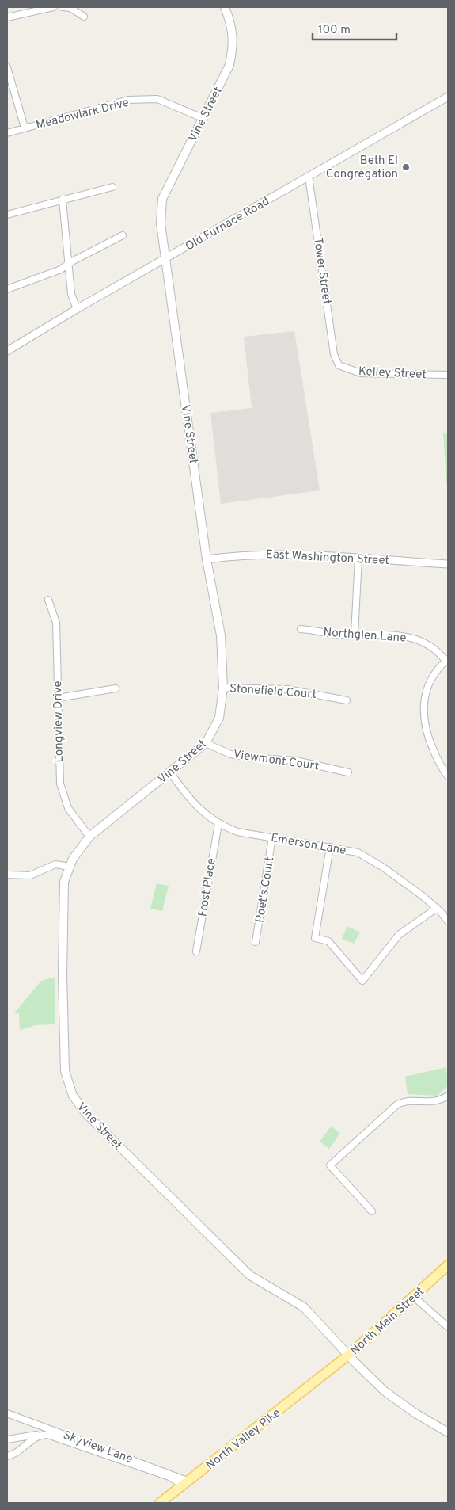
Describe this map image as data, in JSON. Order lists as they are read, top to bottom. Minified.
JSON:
{"streets":{"main road":["Vine Street","North Main Street","North Valley Pike"],"street":["Meadowlark Drive","Old Furnace Road","Tower Street","Kelley Street","East Washington Street","Northglen Lane","Stonefield Court","Longview Drive","Viewmont Court","Emerson Lane","Frost Place","Poet's Court","Skyview Lane"]},"crossings":[["Meadowlark Drive","Vine Street"],["Vine Street","Old Furnace Road"],["Vine Street","East Washington Street"],["Vine Street","Stonefield Court"],["Vine Street","Longview Drive"],["Vine Street","Viewmont Court"],["Vine Street","Emerson Lane"],["Vine Street","North Main Street"],["Old Furnace Road","Tower Street"],["Tower Street","Kelley Street"],["Emerson Lane","Frost Place"],["Emerson Lane","Poet's Court"],["North Main Street","North Valley Pike"],["North Valley Pike","Skyview Lane"]],"places":["Beth El Congregation"],"scale_bar":"100 m"}
